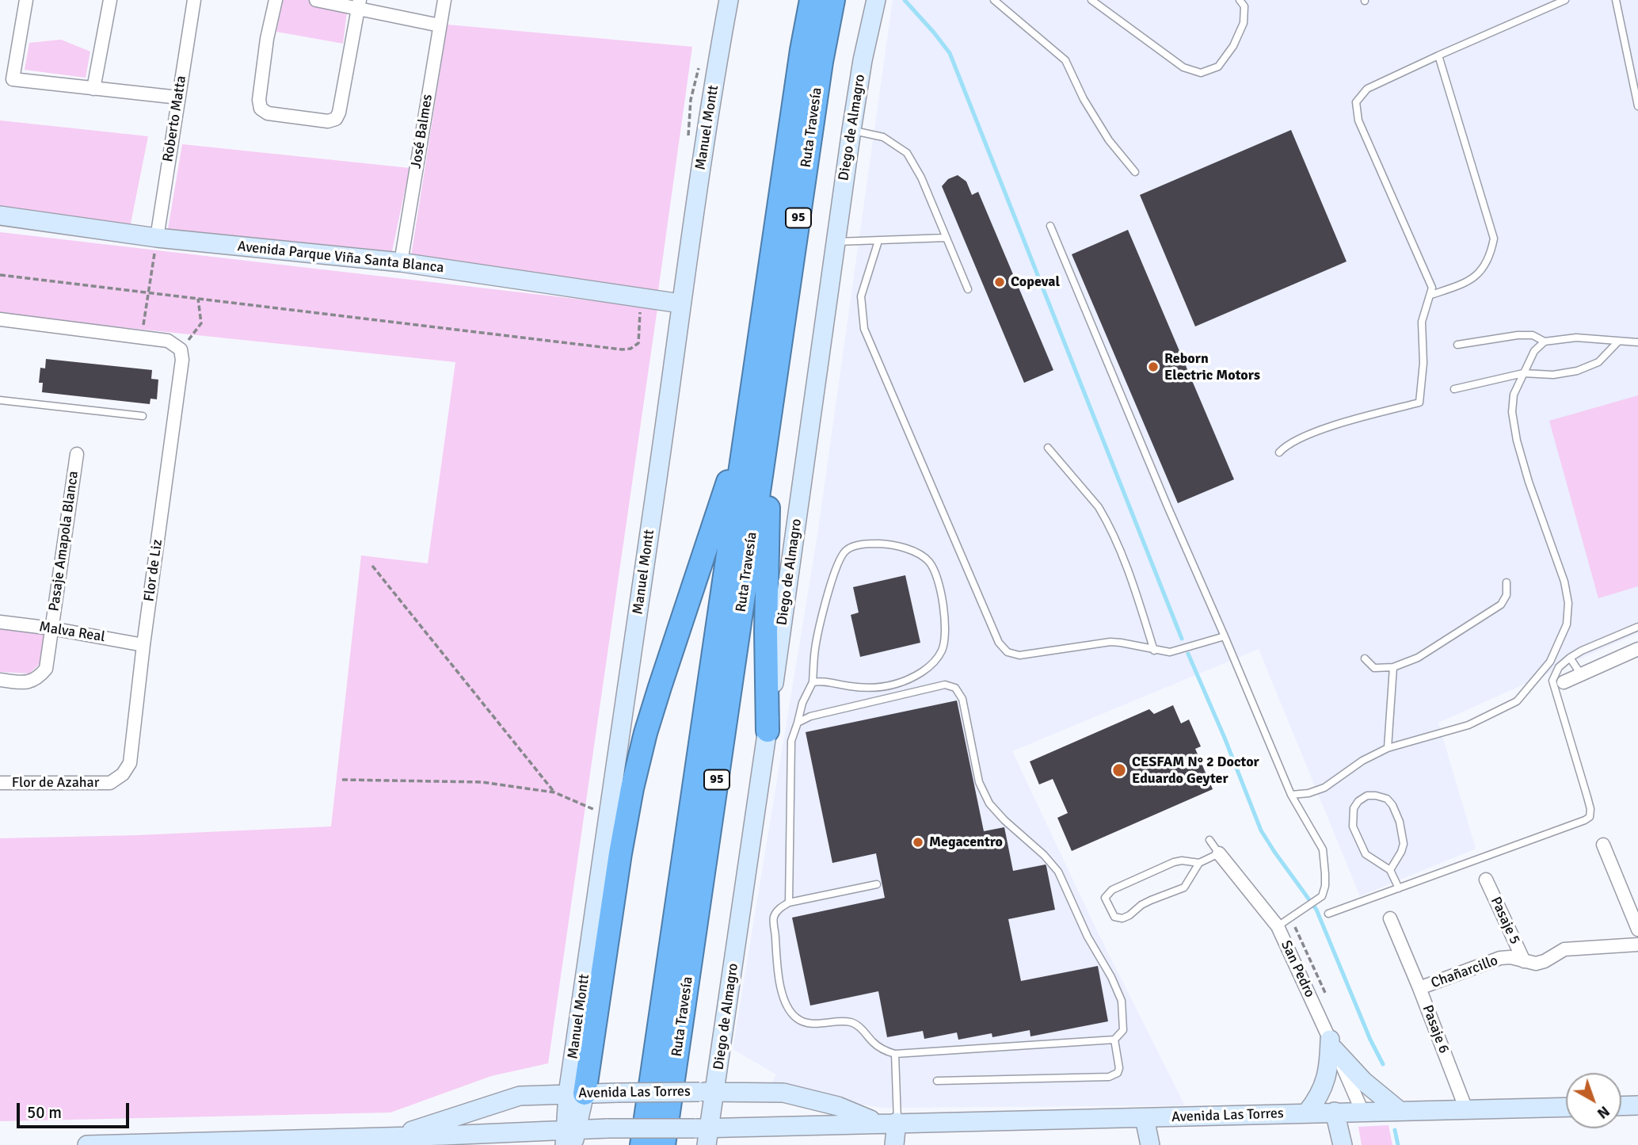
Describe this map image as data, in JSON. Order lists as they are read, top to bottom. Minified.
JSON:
{"streets":{"highway":["Ruta Travesía","95"],"main road":["Manuel Montt","Diego de Almagro","Avenida Parque Viña Santa Blanca","Avenida Las Torres"],"street":["Roberto Matta","José Balmes","Pasaje Amapola Blanca","Flor de Liz","Malva Real","Flor de Azahar","Pasaje 5","San Pedro","Chañarcillo","Pasaje 6"]},"crossings":[["Roberto Matta","Avenida Parque Viña Santa Blanca"],["Manuel Montt","Avenida Parque Viña Santa Blanca"],["Manuel Montt","Avenida Las Torres"],["Diego de Almagro","Avenida Las Torres"],["José Balmes","Avenida Parque Viña Santa Blanca"],["Pasaje Amapola Blanca","Malva Real"],["Flor de Liz","Malva Real"],["Flor de Liz","Flor de Azahar"],["Pasaje 5","Chañarcillo"],["San Pedro","Avenida Las Torres"],["Chañarcillo","Pasaje 6"],["Pasaje 6","Avenida Las Torres"]],"places":["Copeval","Reborn Electric Motors","CESFAM N° 2 Doctor Eduardo Geyter","Megacentro"],"scale_bar":"50 m","north":"bottom right"}
